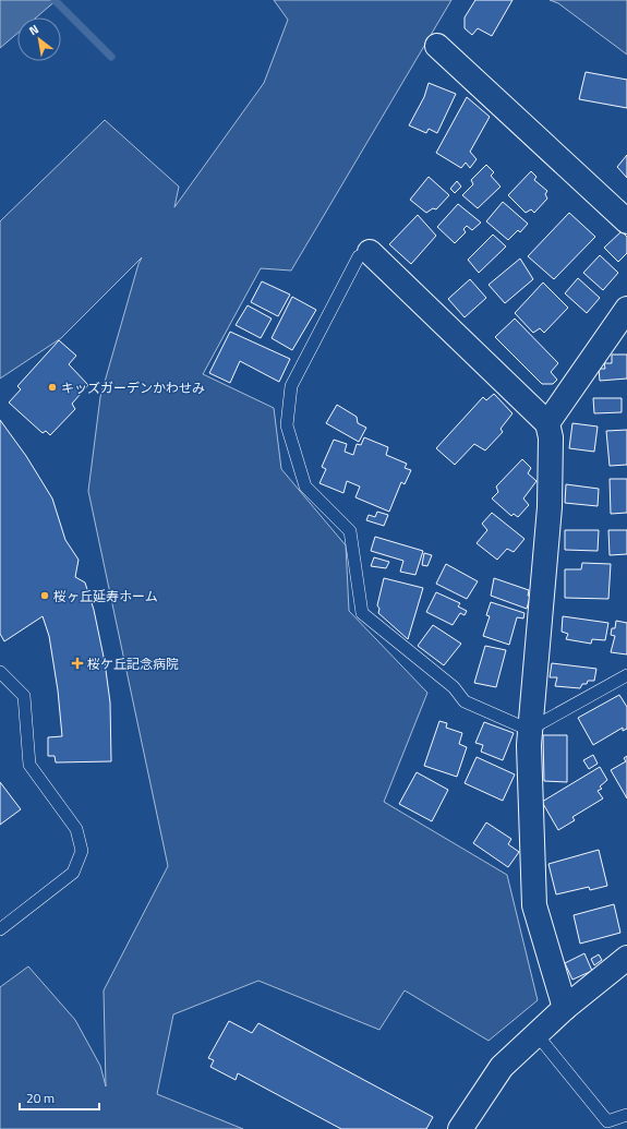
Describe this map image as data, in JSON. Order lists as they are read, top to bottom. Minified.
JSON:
{"places":{"other":["キッズガーデンかわせみ","桜ヶ丘延寿ホーム"],"health":["桜ケ丘記念病院"]},"scale_bar":"20 m","north":"top left"}
